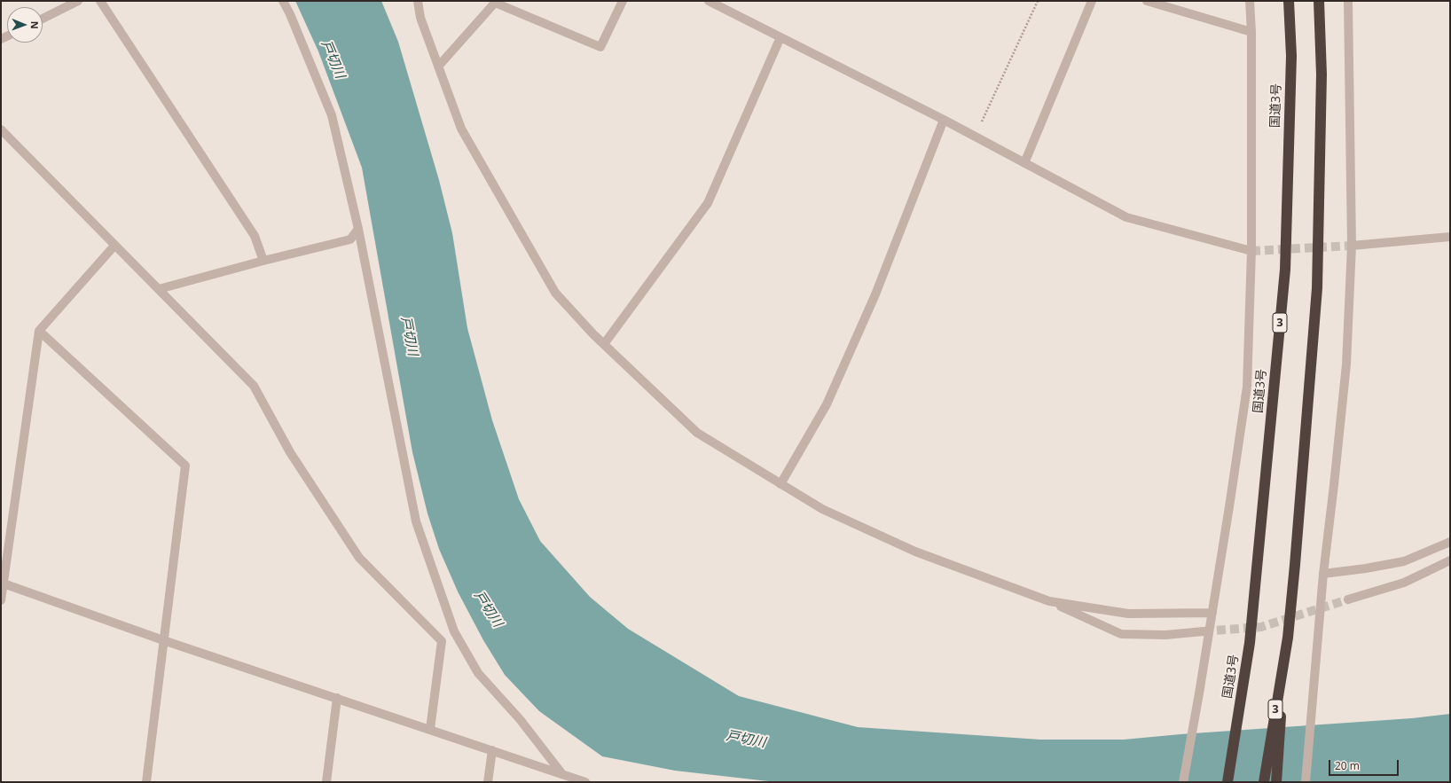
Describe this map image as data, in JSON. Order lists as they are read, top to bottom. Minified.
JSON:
{"streets":{"highway":["国道3号","3"]},"water":["戸切川"],"scale_bar":"20 m","north":"right"}
